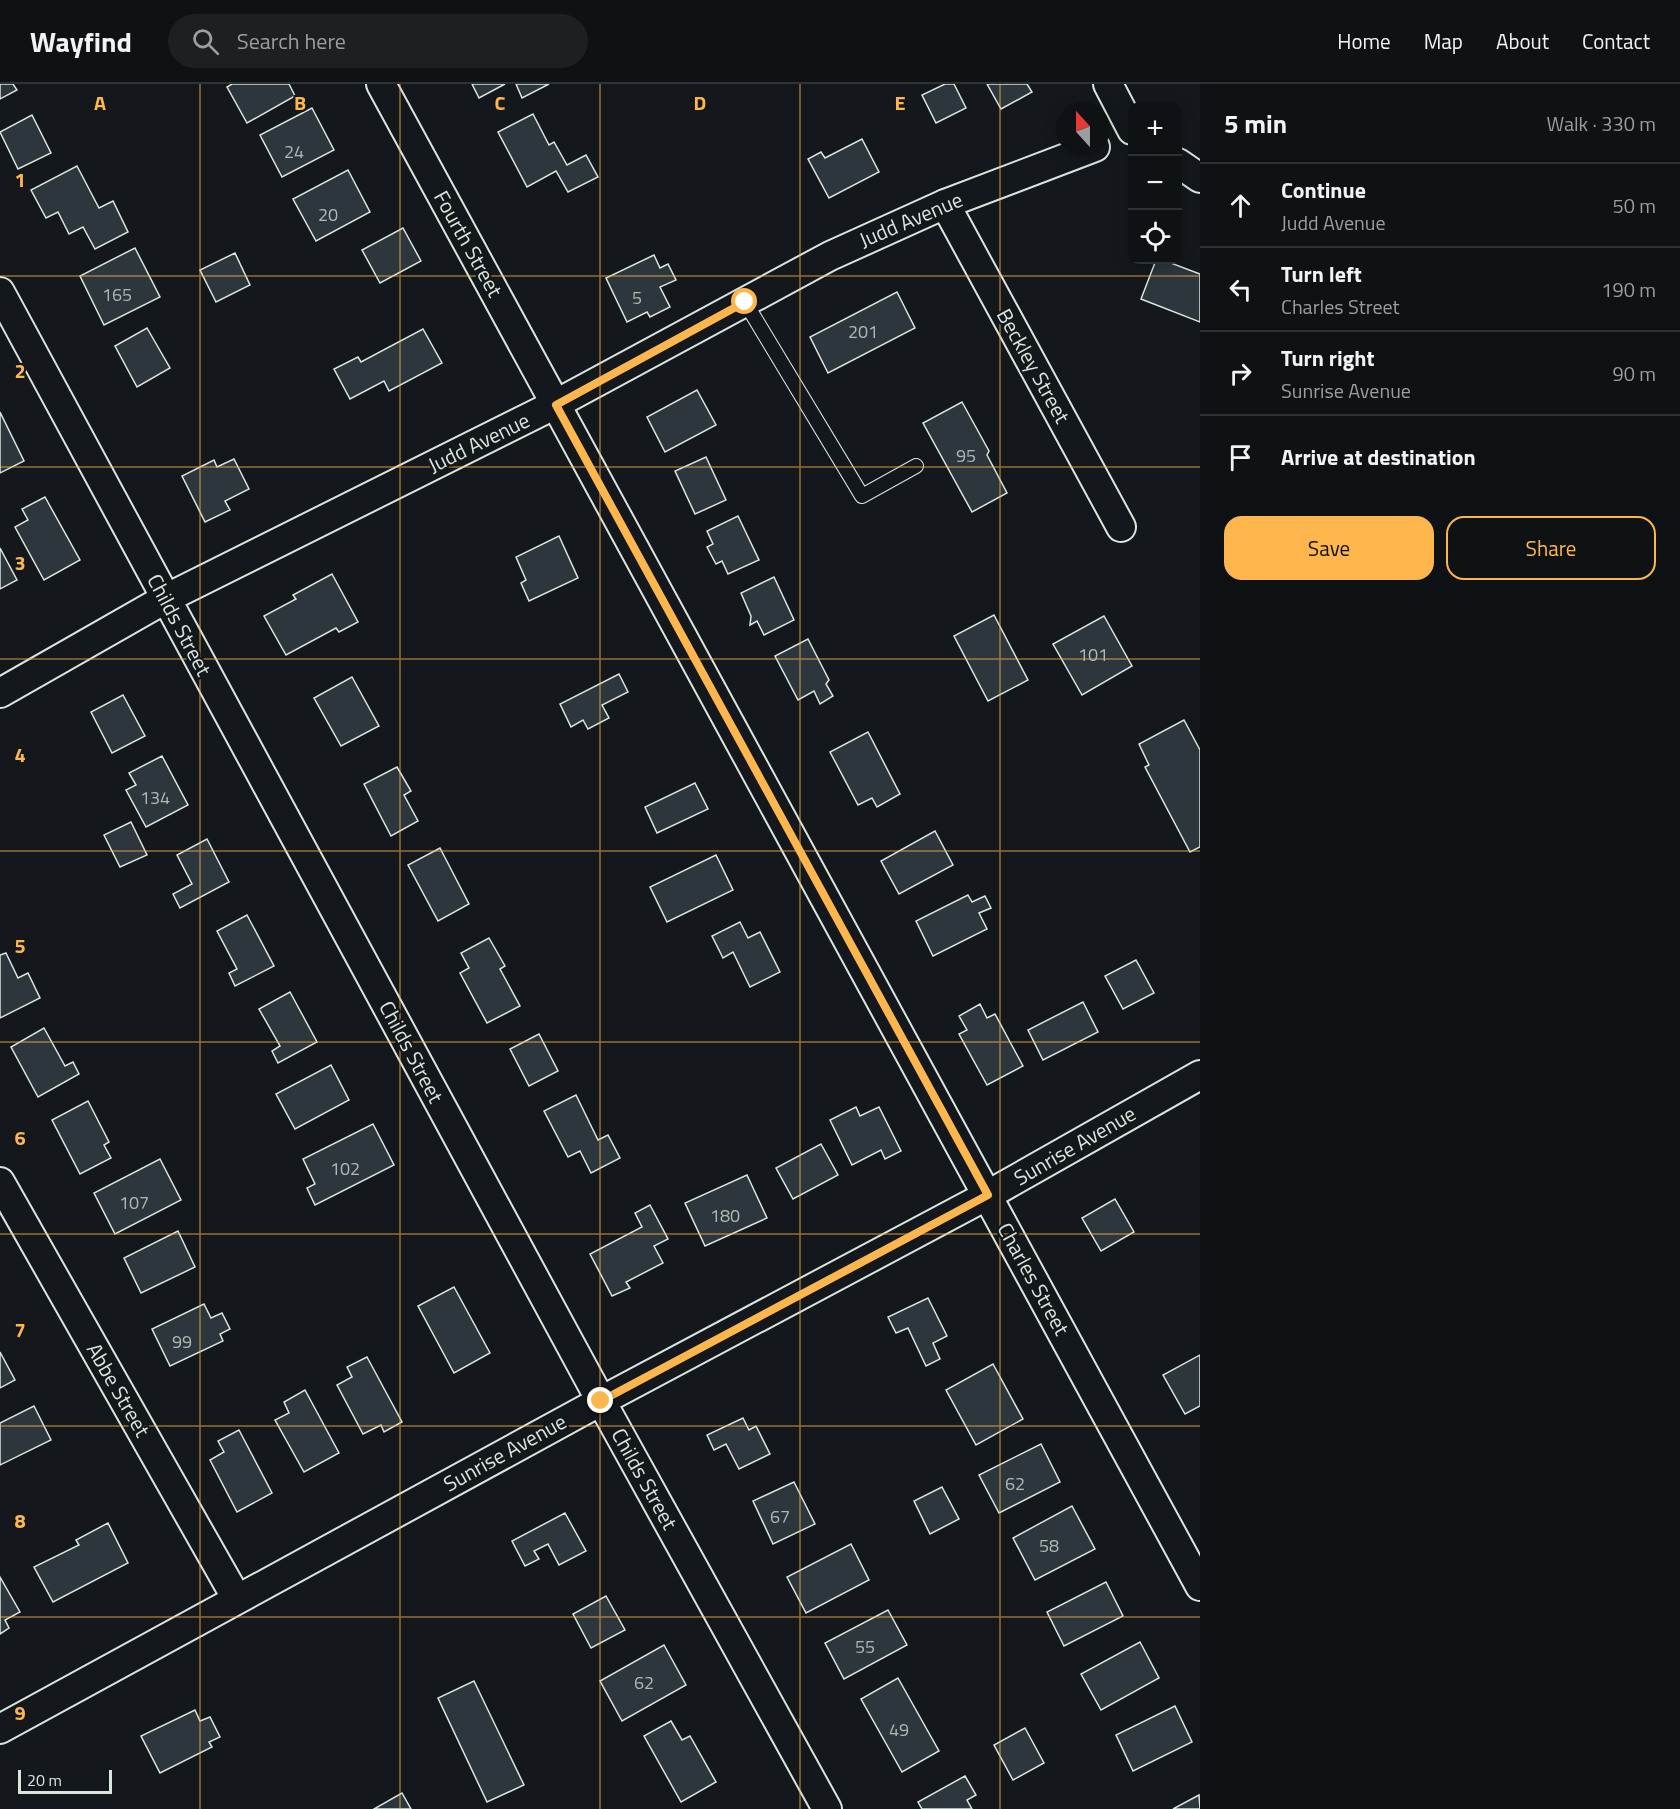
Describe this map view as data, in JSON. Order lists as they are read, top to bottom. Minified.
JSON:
{"streets":{"street":["Judd Avenue","Fourth Street","Beckley Street","Childs Street","Sunrise Avenue","Charles Street","Abbe Street"]},"crossings":[["Judd Avenue","Fourth Street"],["Judd Avenue","Beckley Street"],["Judd Avenue","Childs Street"],["Judd Avenue","Charles Street"],["Fourth Street","Charles Street"],["Childs Street","Sunrise Avenue"],["Sunrise Avenue","Charles Street"],["Sunrise Avenue","Abbe Street"]],"house_numbers":["24","20","165","5","201","95","101","134","102","107","180","99","62","67","58","55","62","49"],"scale_bar":"20 m","north":"top","page":{"header":"Wayfind","search":"Search here","nav":["Home","Map","About","Contact"],"heading":["5 min","Walk · 330 m"],"map_buttons":["+","−"],"list":[["Continue","Judd Avenue","50 m"],["Turn left","Charles Street","190 m"],["Turn right","Sunrise Avenue","90 m"],"Arrive at destination"],"buttons":["Save","Share"],"scale":"20 m"},"grid":{"columns":["A","B","C","D","E"],"rows":["1","2","3","4","5","6","7","8","9"]}}
